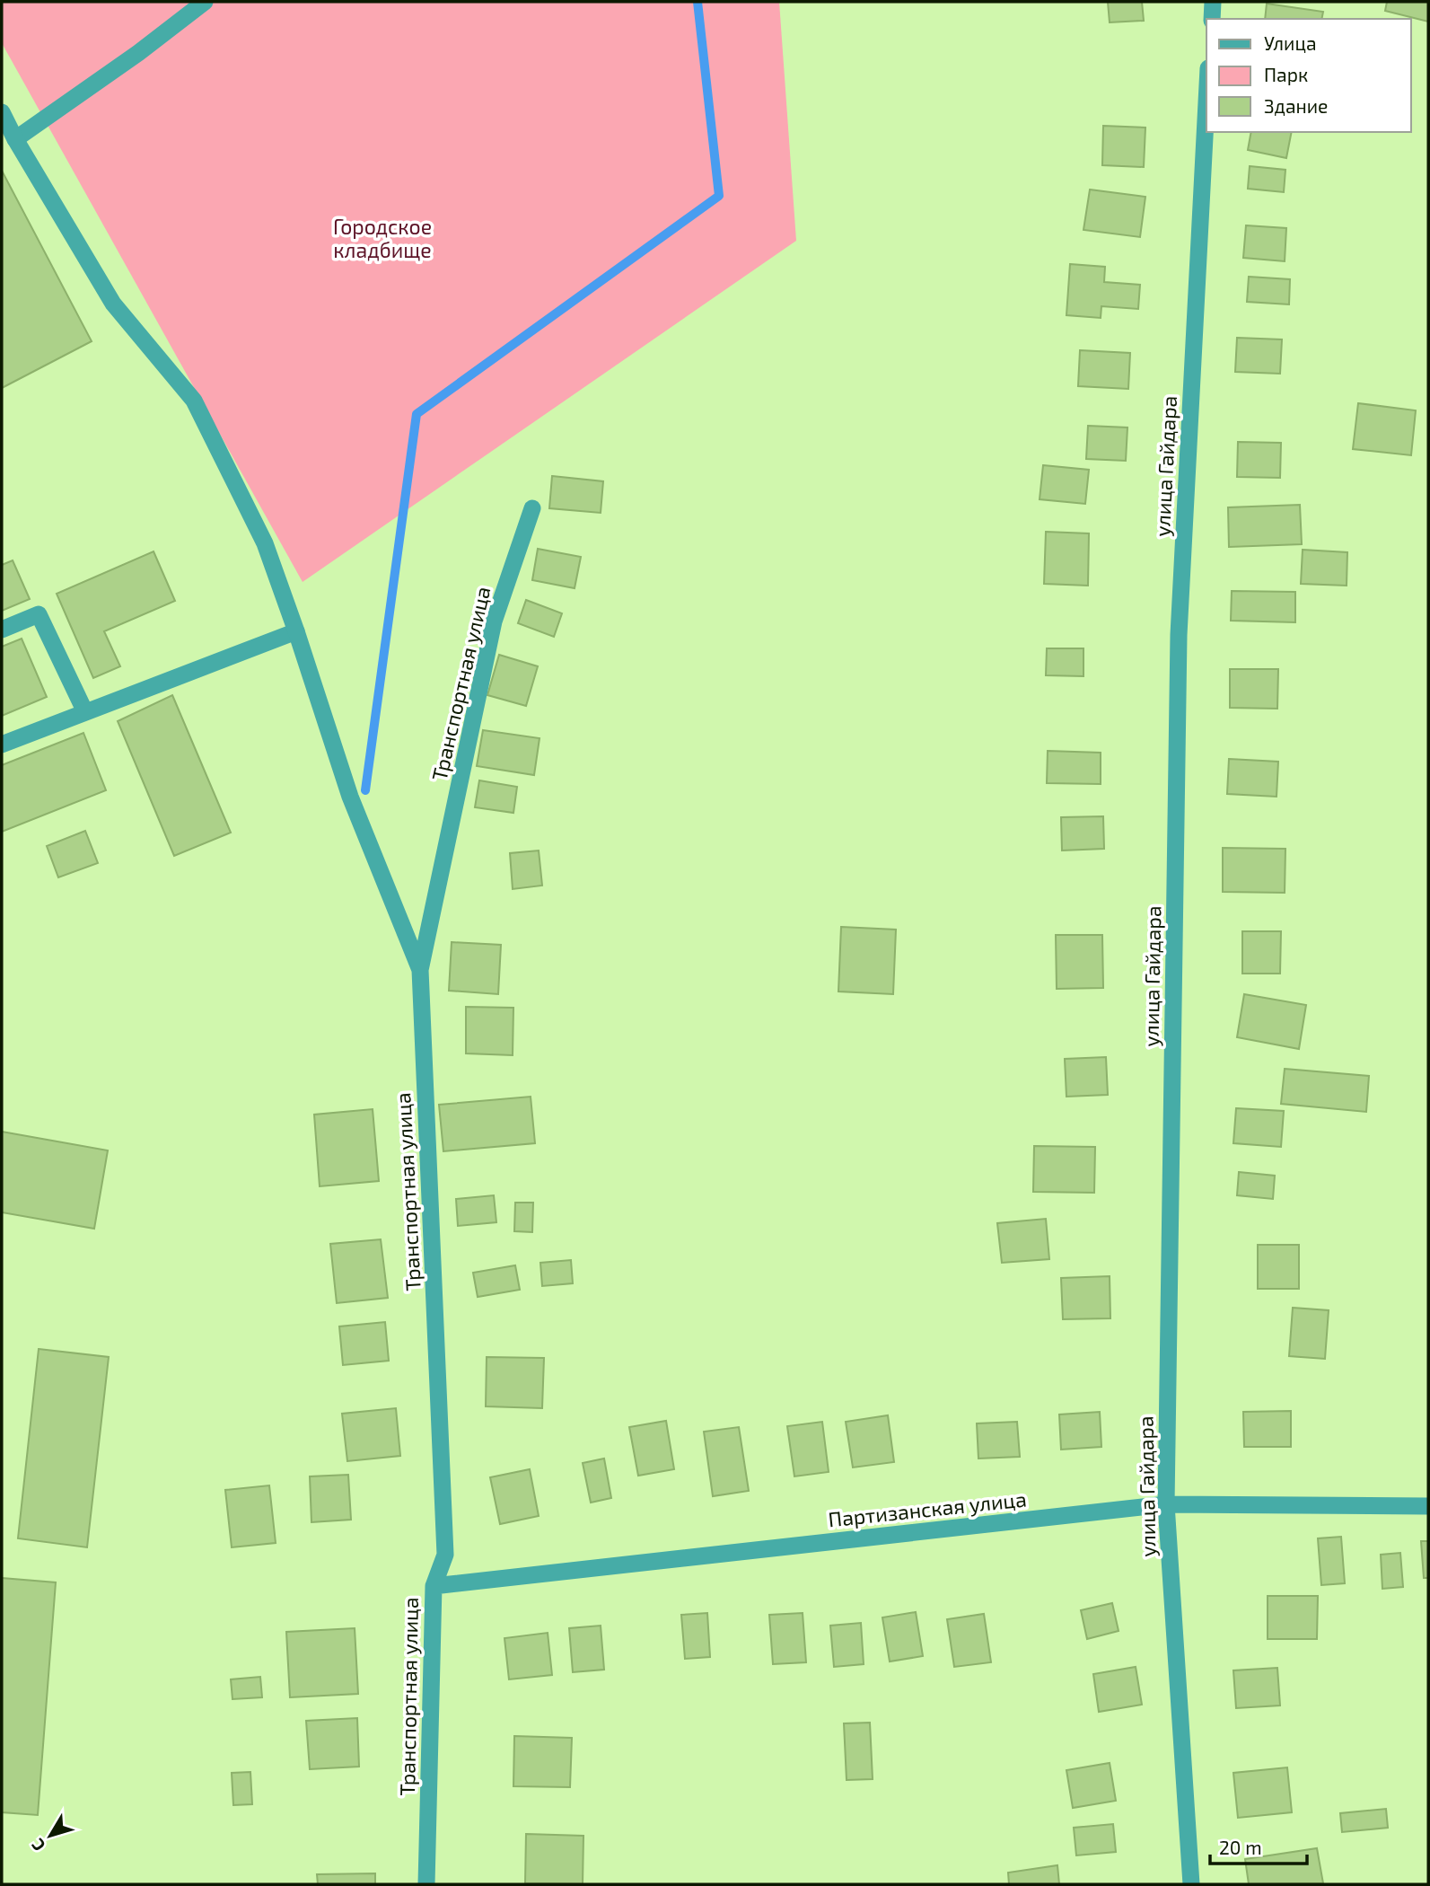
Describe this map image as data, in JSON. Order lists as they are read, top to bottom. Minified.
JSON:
{"streets":{"street":["улица Гайдара","Транспортная улица","Партизанская улица"]},"crossings":[["улица Гайдара","Партизанская улица"],["Транспортная улица","Партизанская улица"]],"parks":["Городское кладбище"],"legend":["Улица","Парк","Здание"],"scale_bar":"20 m","north":"bottom left"}
